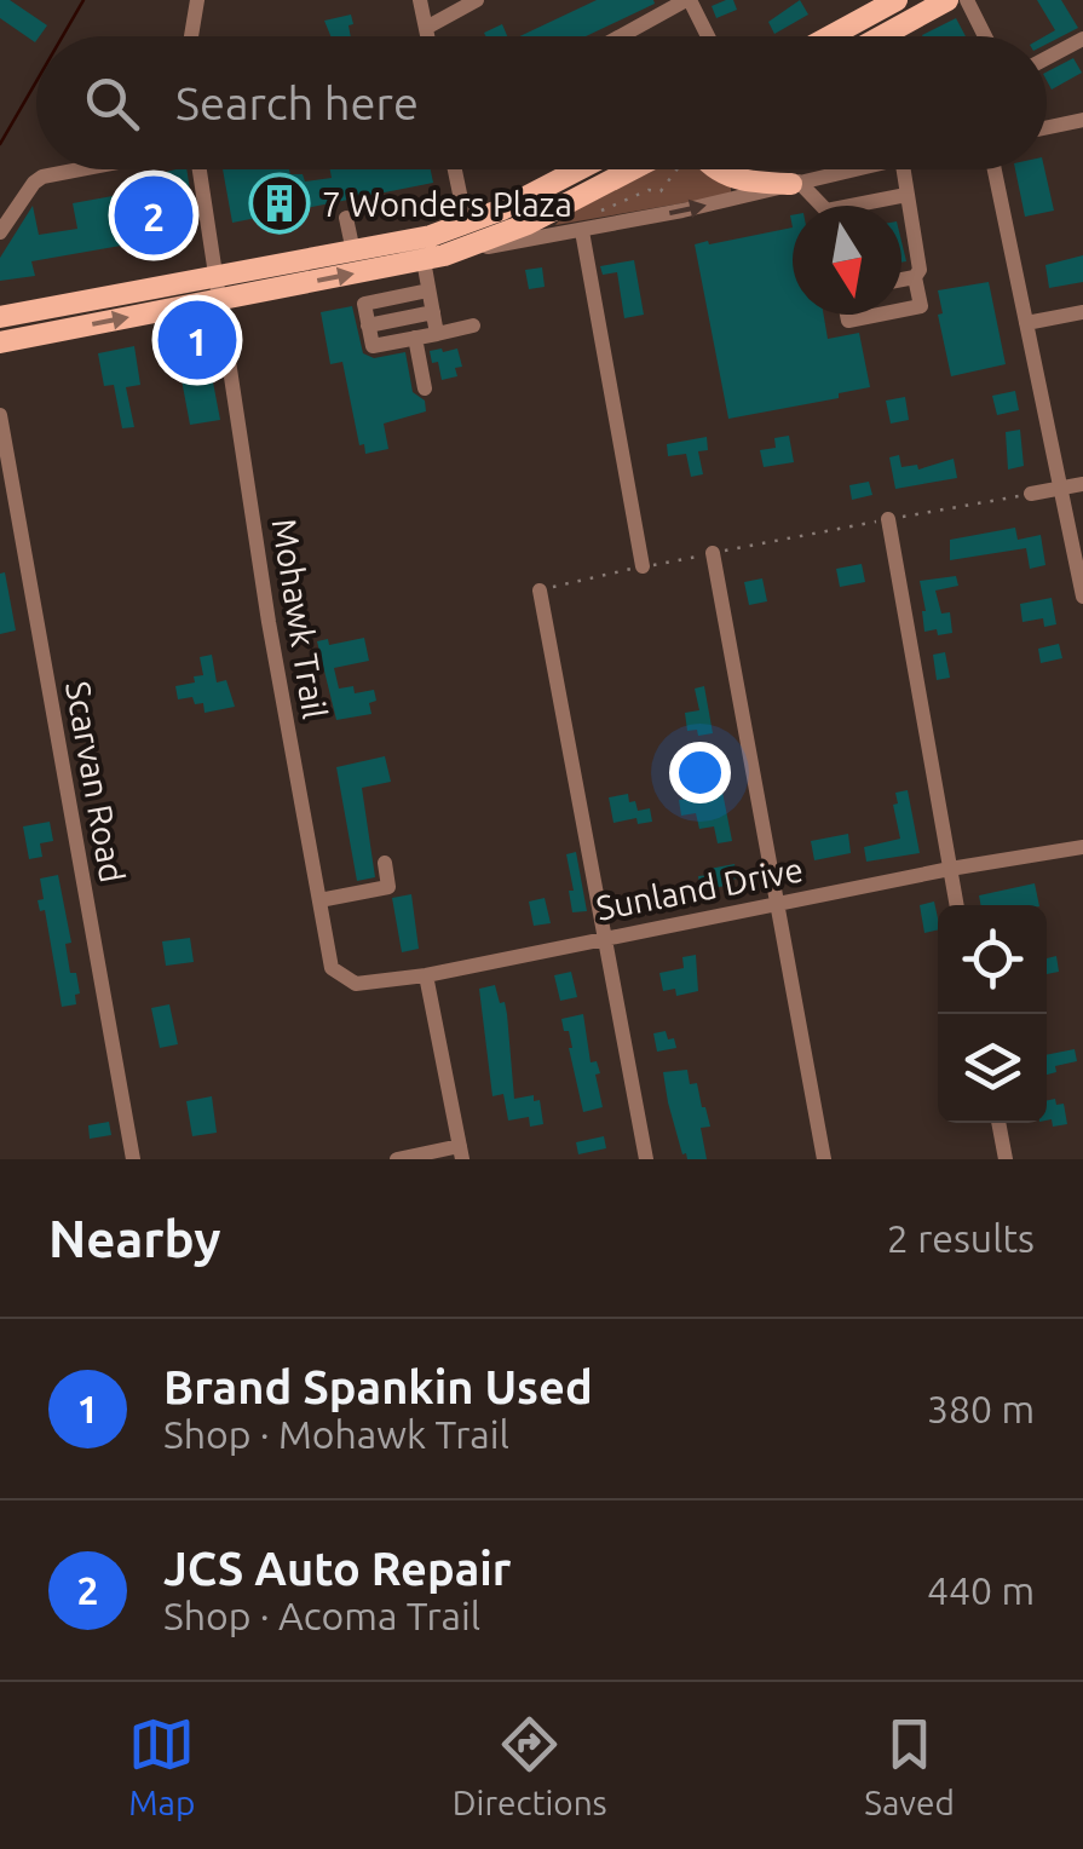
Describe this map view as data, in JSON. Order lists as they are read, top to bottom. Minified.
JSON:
{"streets":{"street":["Mohawk Trail","Scarvan Road","Sunland Drive"]},"crossings":[["Mohawk Trail","Sunland Drive"]],"places":{"building":["7 Wonders Plaza"]},"north":"bottom","page":{"search":"Search here","pins":["2","1"],"heading":["Nearby","2 results"],"list":[{"mark":"1","name":"Brand Spankin Used","note":"Shop · Mohawk Trail","value":"380 m"},{"mark":"2","name":"JCS Auto Repair","note":"Shop · Acoma Trail","value":"440 m"}],"nav":["Map","Directions","Saved"]}}
